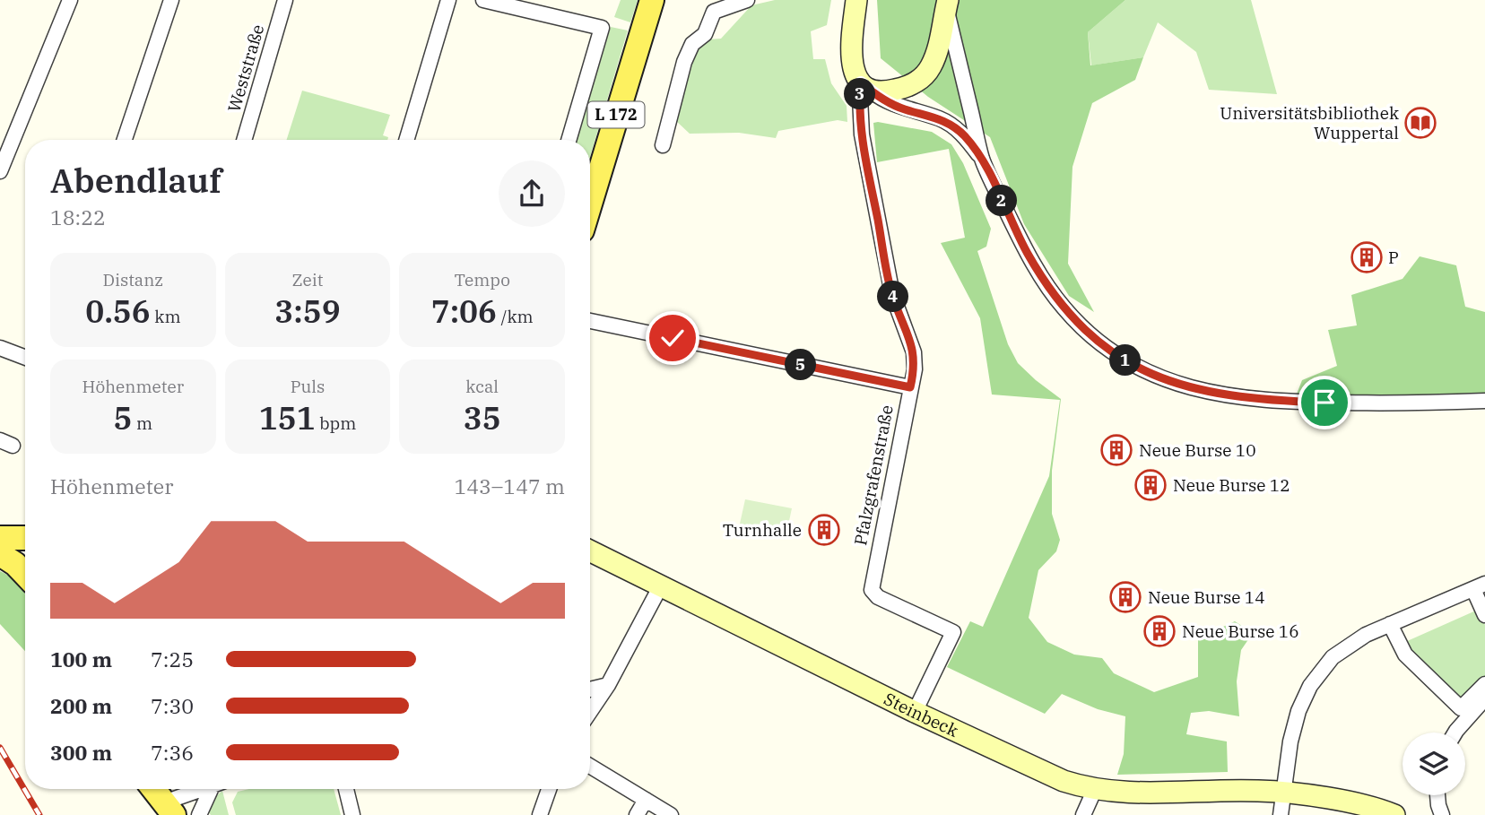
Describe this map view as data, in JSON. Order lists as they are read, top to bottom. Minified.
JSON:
{"streets":{"main road":["L 172","Steinbeck"],"street":["Weststraße","Pfalzgrafenstraße"]},"crossings":[["Pfalzgrafenstraße","Steinbeck"]],"places":{"library":["Universitätsbibliothek Wuppertal"],"building":["P","Neue Burse 10","Neue Burse 12","Turnhalle","Neue Burse 14","Neue Burse 16"]},"page":{"pins":["3","2","4","1","5"],"heading":["Abendlauf","18:22"],"stats":[["Distanz","0.56 km"],["Zeit","3:59"],["Tempo","7:06 /km"],["Höhenmeter","5 m"],["Puls","151 bpm"],["kcal","35"]],"chart":["Höhenmeter","143–147 m"],"list":[{"name":"100 m","note":"7:25"},{"name":"200 m","note":"7:30"},{"name":"300 m","note":"7:36"}]}}
